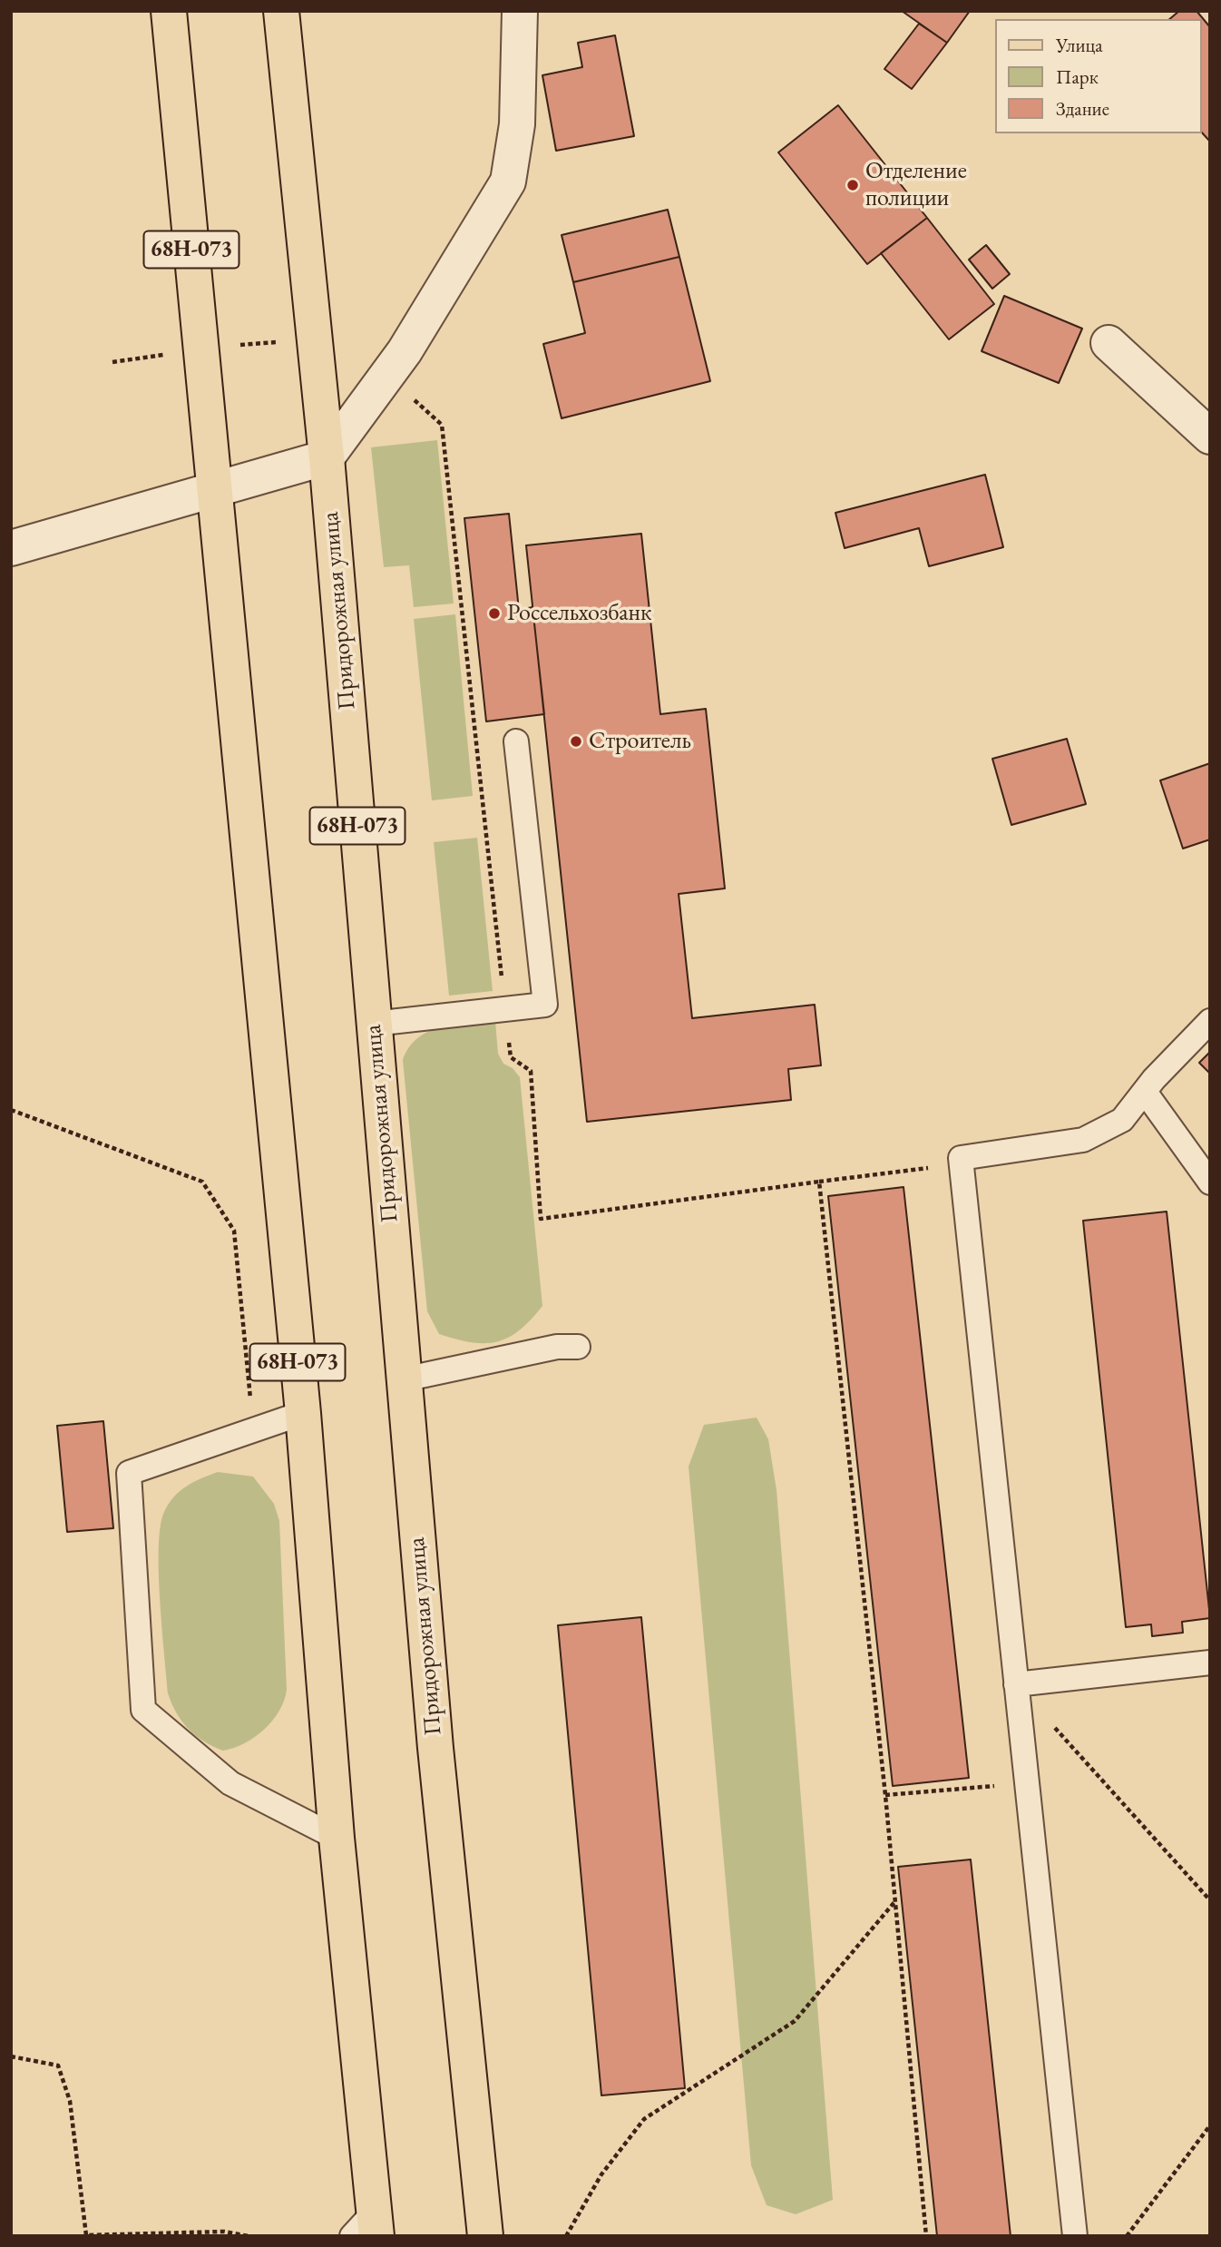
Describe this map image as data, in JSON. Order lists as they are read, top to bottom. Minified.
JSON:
{"streets":{"main road":["68Н-073","Придорожная улица"]},"places":["Отделение полиции","Россельхозбанк","Строитель"],"legend":["Улица","Парк","Здание"]}
